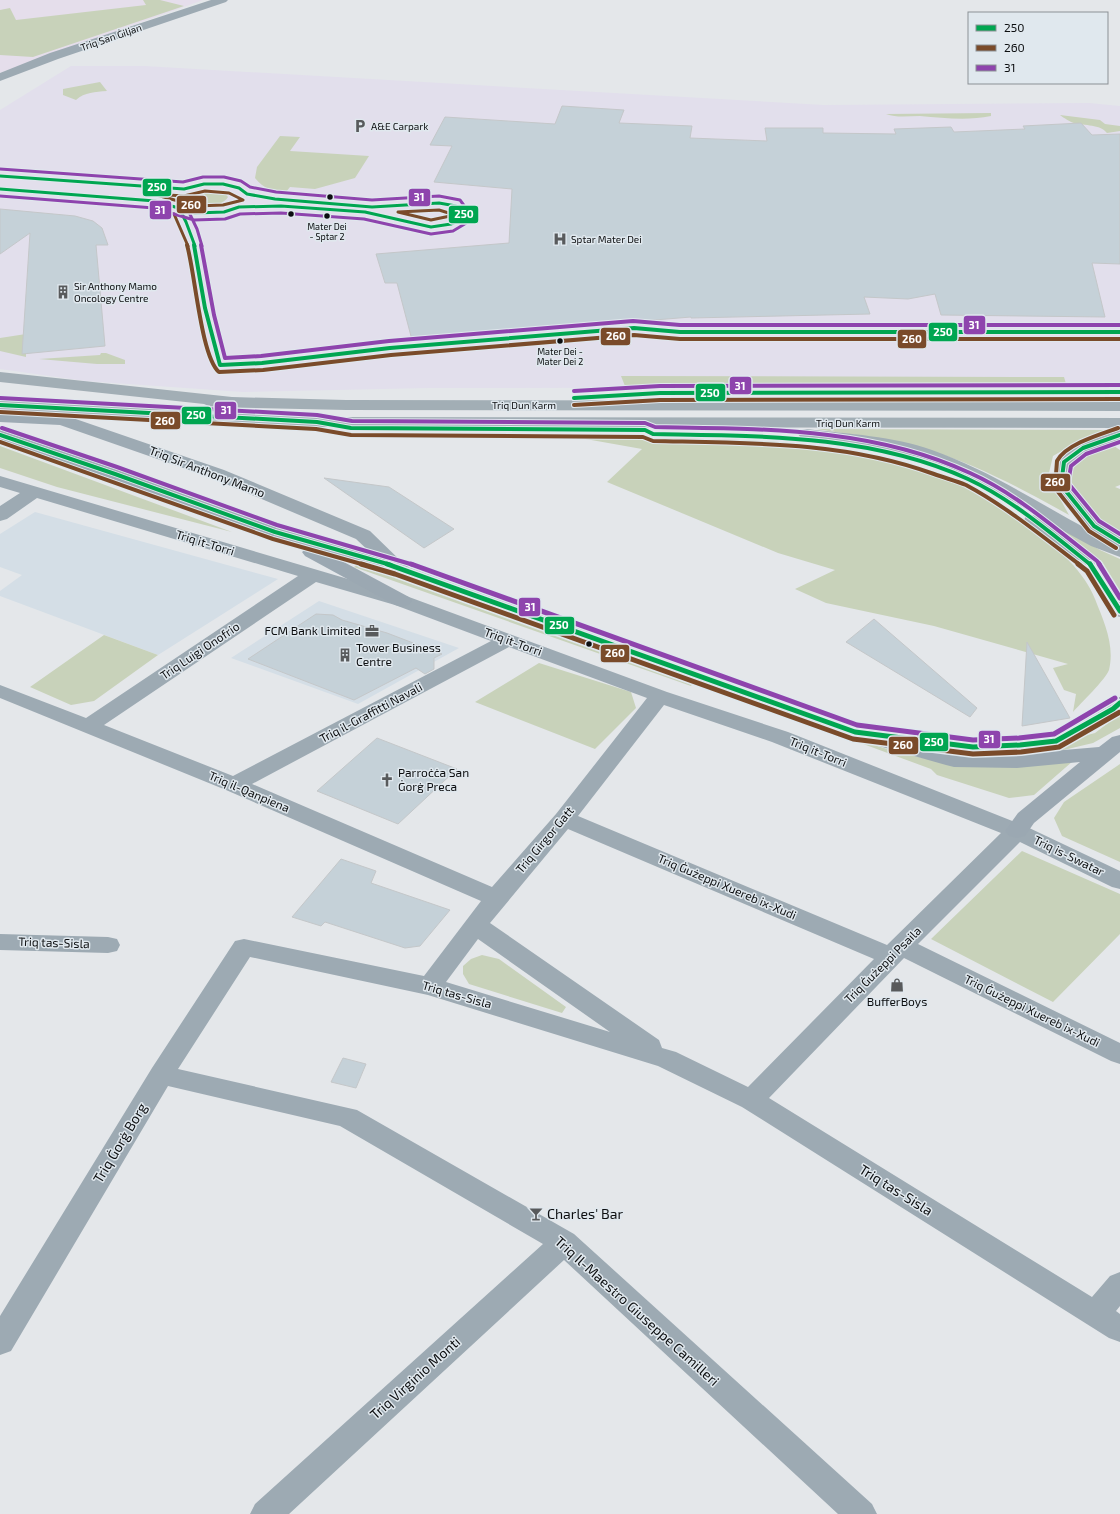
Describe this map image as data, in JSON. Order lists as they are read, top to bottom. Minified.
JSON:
{"streets":{"highway":["Triq Dun Karm"],"main road":["Triq Sir Anthony Mamo"],"street":["Triq San Ġiljan","Triq it-Torri","Triq Luigi Onofrio","Triq il-Graffitti Navali","Triq il-Qanpiena","Triq Girgor Gatt","Triq is-Swatar","Triq Ġużeppi Xuereb ix-Xudi","Triq tas-Sisla","Triq Ġużeppi Psaila","Triq Ġorġ Borg","Triq Il-Maestro Giuseppe Camilleri","Triq Virginio Monti"]},"crossings":[["Triq it-Torri","Triq Luigi Onofrio"],["Triq it-Torri","Triq il-Graffitti Navali"],["Triq it-Torri","Triq Girgor Gatt"],["Triq it-Torri","Triq is-Swatar"],["Triq it-Torri","Triq Ġużeppi Psaila"],["Triq Luigi Onofrio","Triq il-Qanpiena"],["Triq il-Graffitti Navali","Triq il-Qanpiena"],["Triq il-Qanpiena","Triq Girgor Gatt"],["Triq Girgor Gatt","Triq Ġużeppi Xuereb ix-Xudi"],["Triq Girgor Gatt","Triq tas-Sisla"],["Triq is-Swatar","Triq Ġużeppi Psaila"],["Triq Ġużeppi Xuereb ix-Xudi","Triq Ġużeppi Psaila"],["Triq tas-Sisla","Triq Ġużeppi Psaila"],["Triq tas-Sisla","Triq Ġorġ Borg"],["Triq Ġorġ Borg","Triq Il-Maestro Giuseppe Camilleri"],["Triq Il-Maestro Giuseppe Camilleri","Triq Virginio Monti"]],"places":{"parking":["A&E Carpark"],"other":["Mater Dei - Sptar 2","Mater Dei - Mater Dei 2"],"hospital":["Sptar Mater Dei"],"building":["Sir Anthony Mamo Oncology Centre","Tower Business Centre"],"office":["FCM Bank Limited"],"church":["Parroċċa San Ġorġ Preca"],"shop":["BufferBoys"],"bar":["Charles' Bar"]},"lines":["transit line 31","transit line 250","transit line 260"],"legend":["250","260","31"]}
